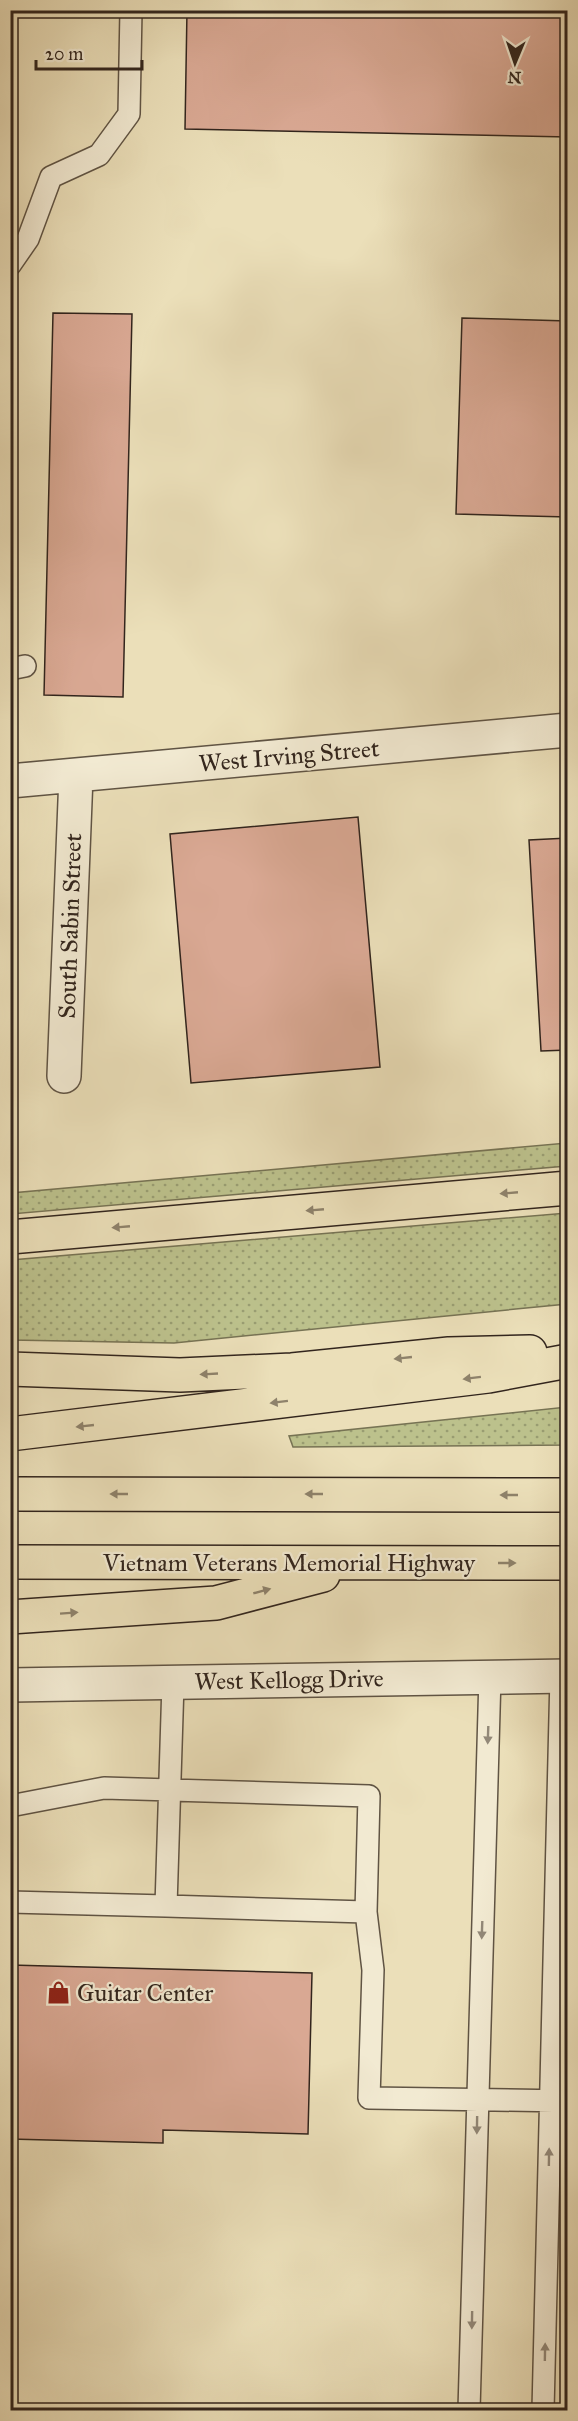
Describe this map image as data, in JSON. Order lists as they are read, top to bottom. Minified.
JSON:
{"streets":{"highway":["Vietnam Veterans Memorial Highway"],"street":["West Irving Street","South Sabin Street","West Kellogg Drive"]},"crossings":[["West Irving Street","South Sabin Street"]],"places":{"shop":["Guitar Center"]},"scale_bar":"20 m","north":"bottom"}
